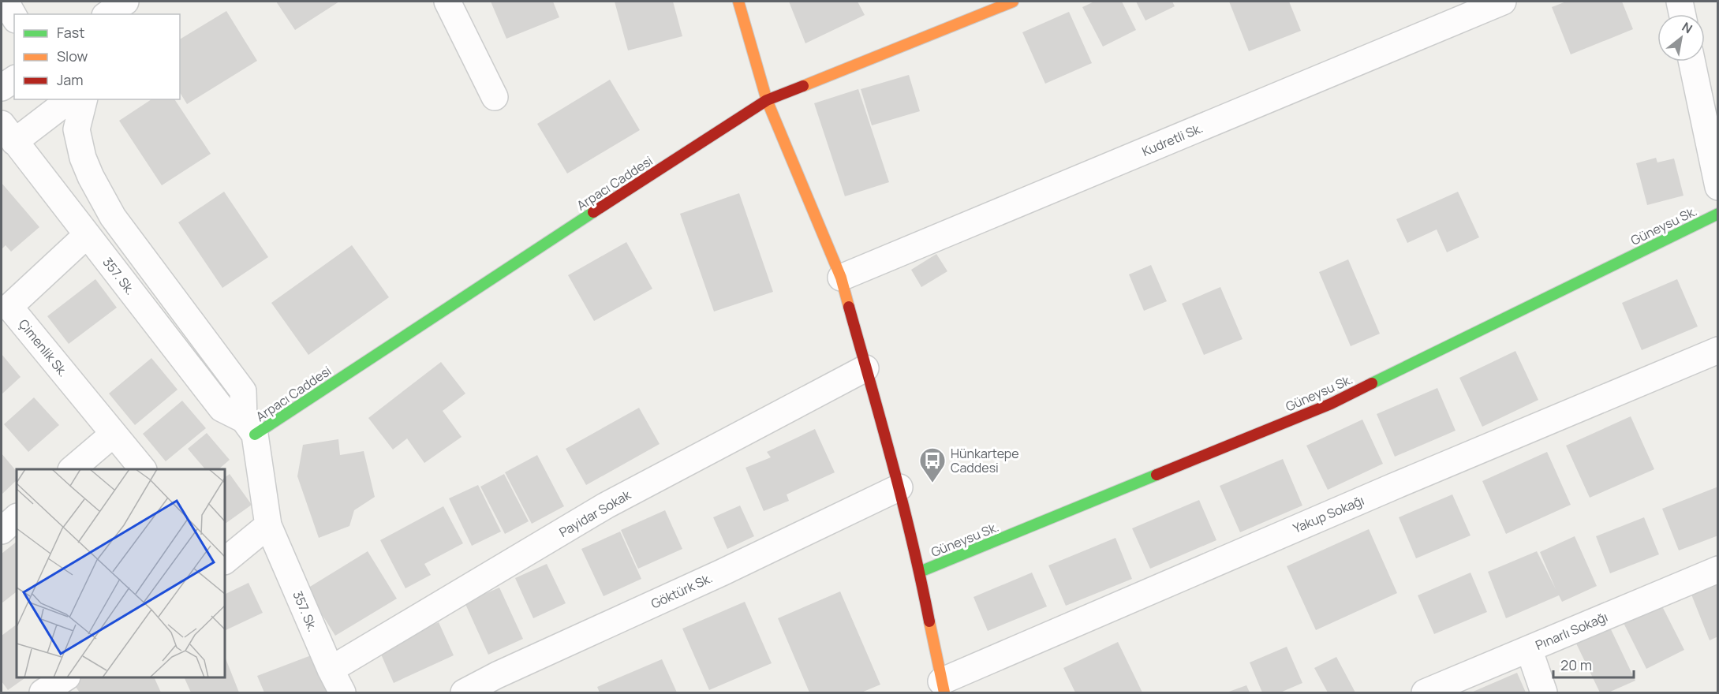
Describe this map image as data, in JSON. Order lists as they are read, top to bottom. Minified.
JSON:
{"streets":{"street":["Kudretli Sk.","Arpacı Caddesi","Güneysu Sk.","357. Sk.","Çimenlik Sk.","Payidar Sokak","Yakup Sokağı","Göktürk Sk.","Pınarlı Sokağı"]},"crossings":[["Arpacı Caddesi","357. Sk."],["357. Sk.","Çimenlik Sk."],["357. Sk.","Payidar Sokak"]],"places":{"bus stop":["Hünkartepe Caddesi"]},"legend":["Fast","Slow","Jam"],"scale_bar":"20 m","north":"top right"}
